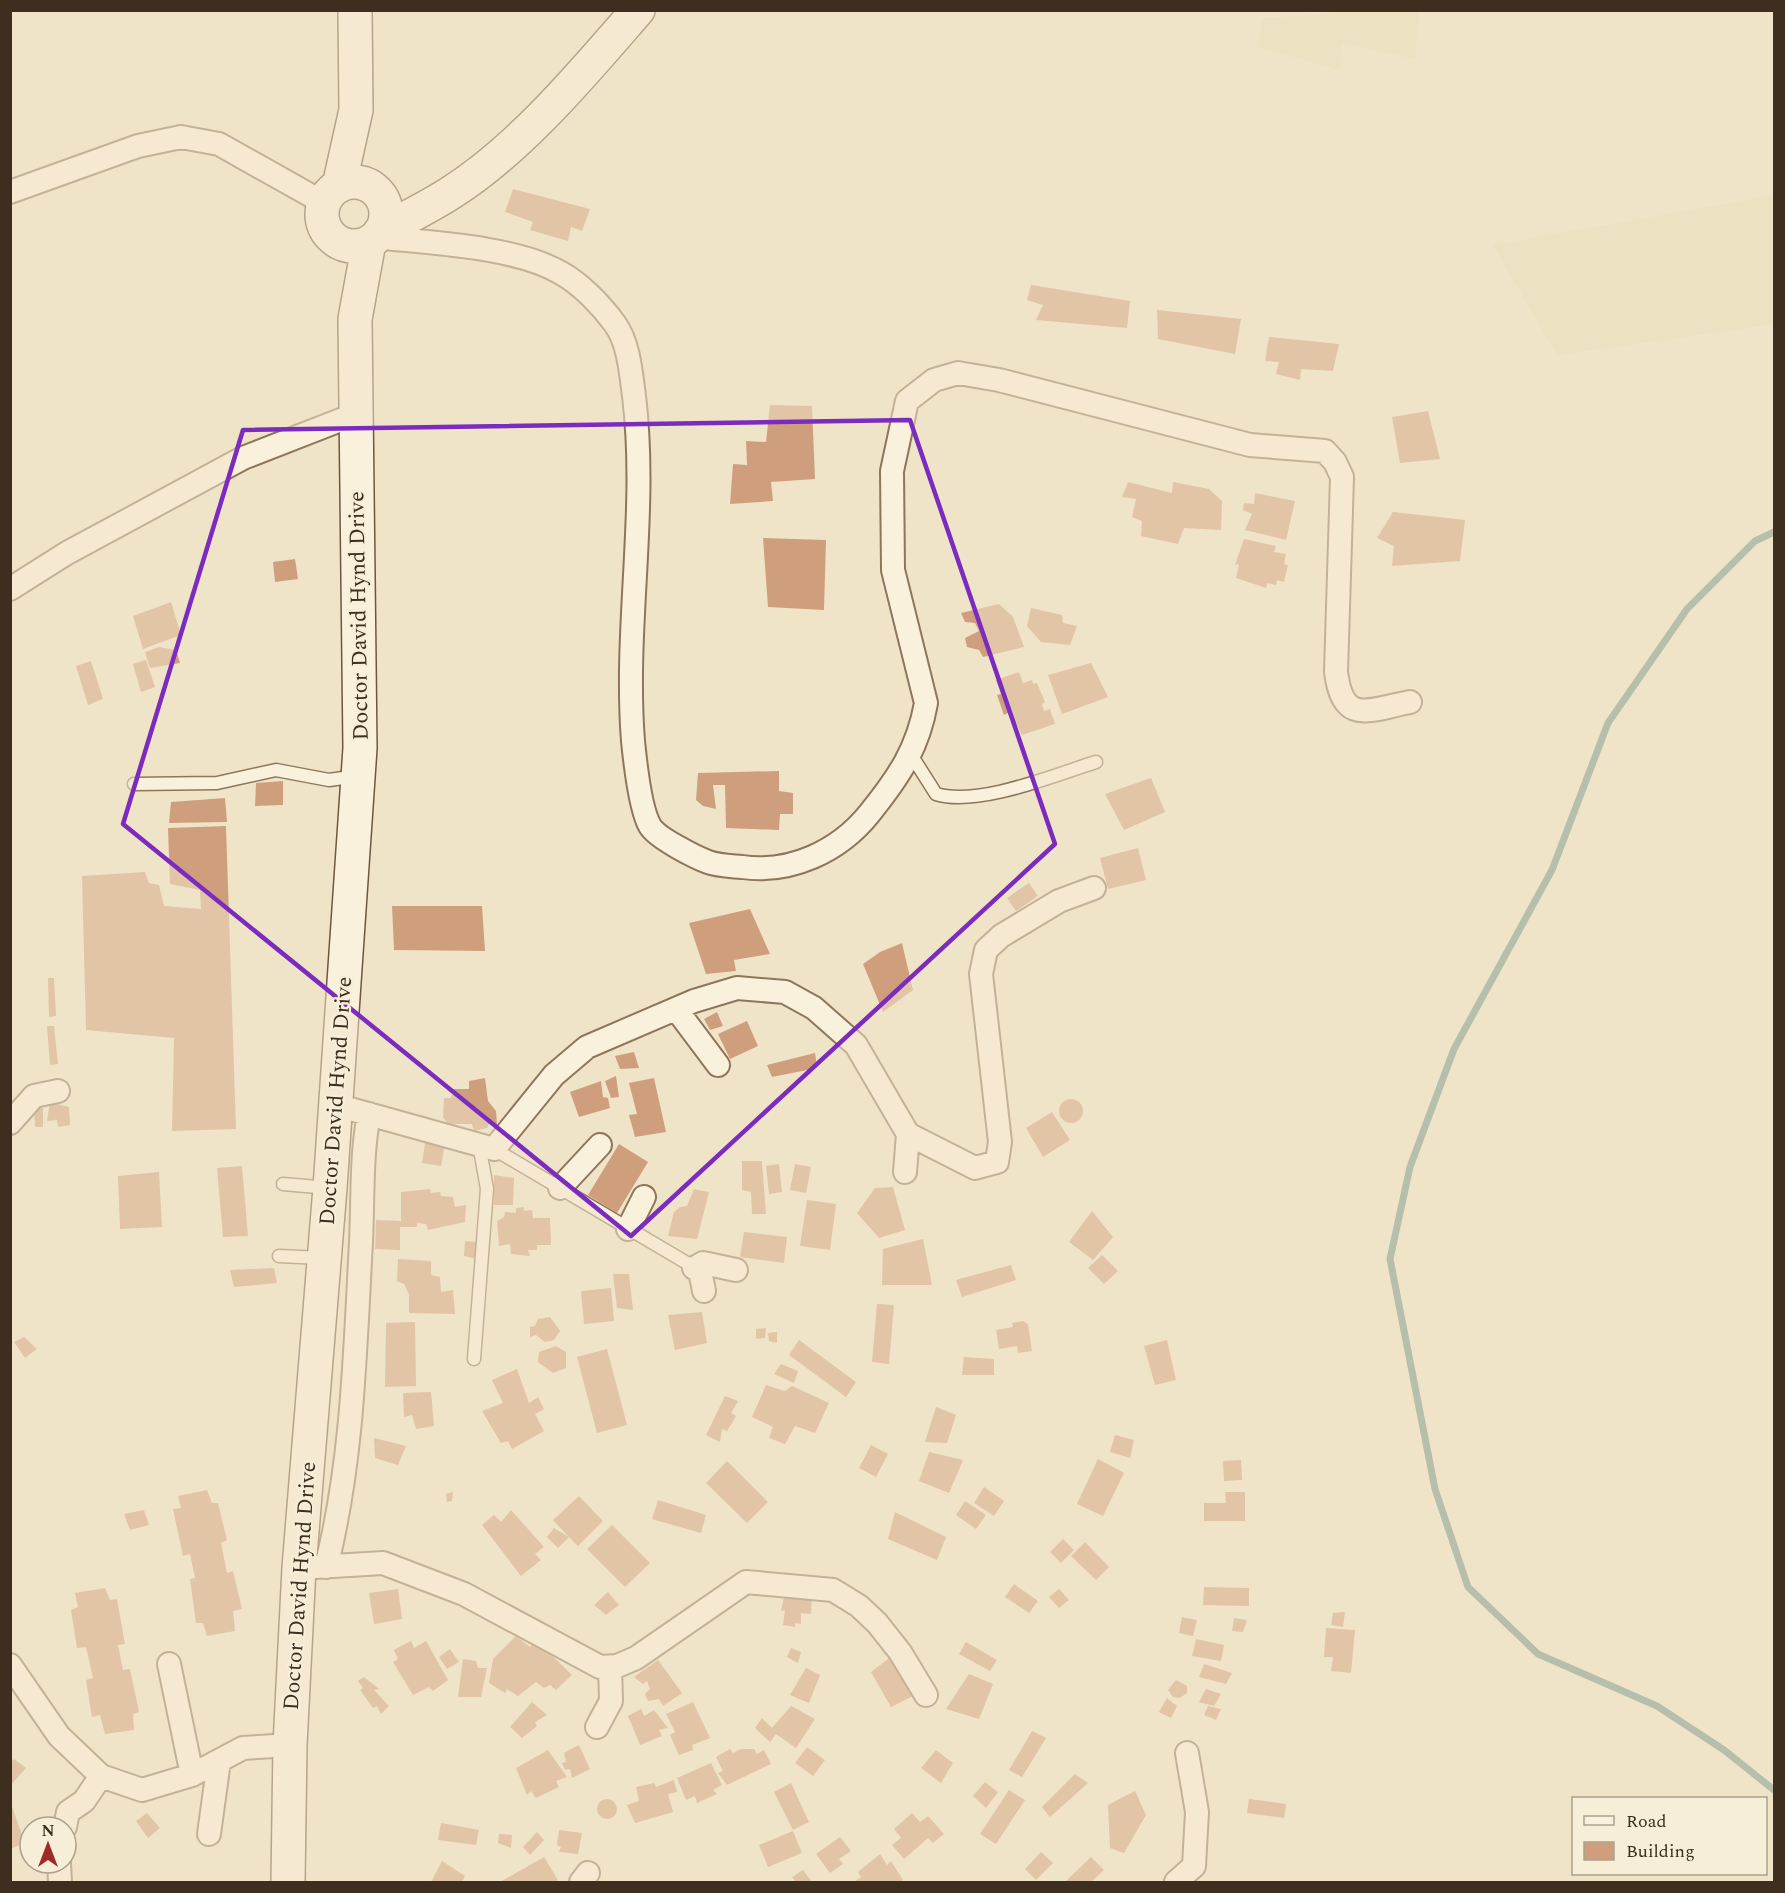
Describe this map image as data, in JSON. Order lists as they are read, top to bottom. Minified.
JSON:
{"streets":{"main road":["Doctor David Hynd Drive"]},"legend":["Road","Building"],"north":"top"}
